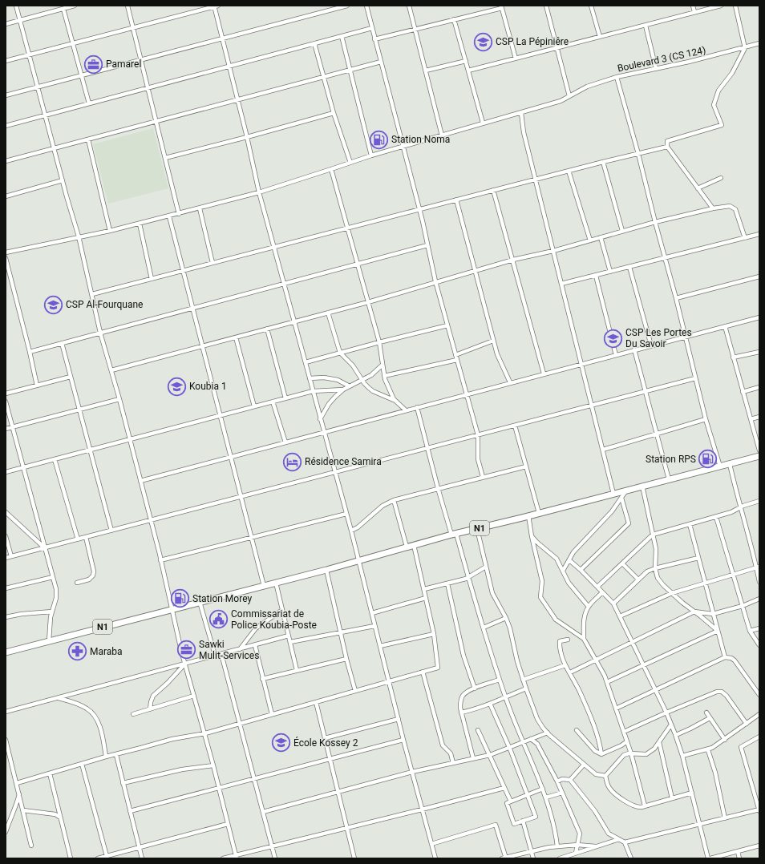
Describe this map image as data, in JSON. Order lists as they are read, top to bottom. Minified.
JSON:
{"streets":{"main road":["N1"],"street":["Boulevard 3 (CS 124)"]},"places":{"school or university":["CSP La Pépiniêre","CSP Al-Fourquane","CSP Les Portes Du Savoir","Koubia 1","École Kossey 2"],"office":["Pamarel","Sawki Mulit-Services"],"fuel station":["Station Noma","Station RPS","Station Morey"],"hotel":["Résidence Samira"],"public building":["Commissariat de Police Koubia-Poste"],"pharmacy":["Maraba"]}}
